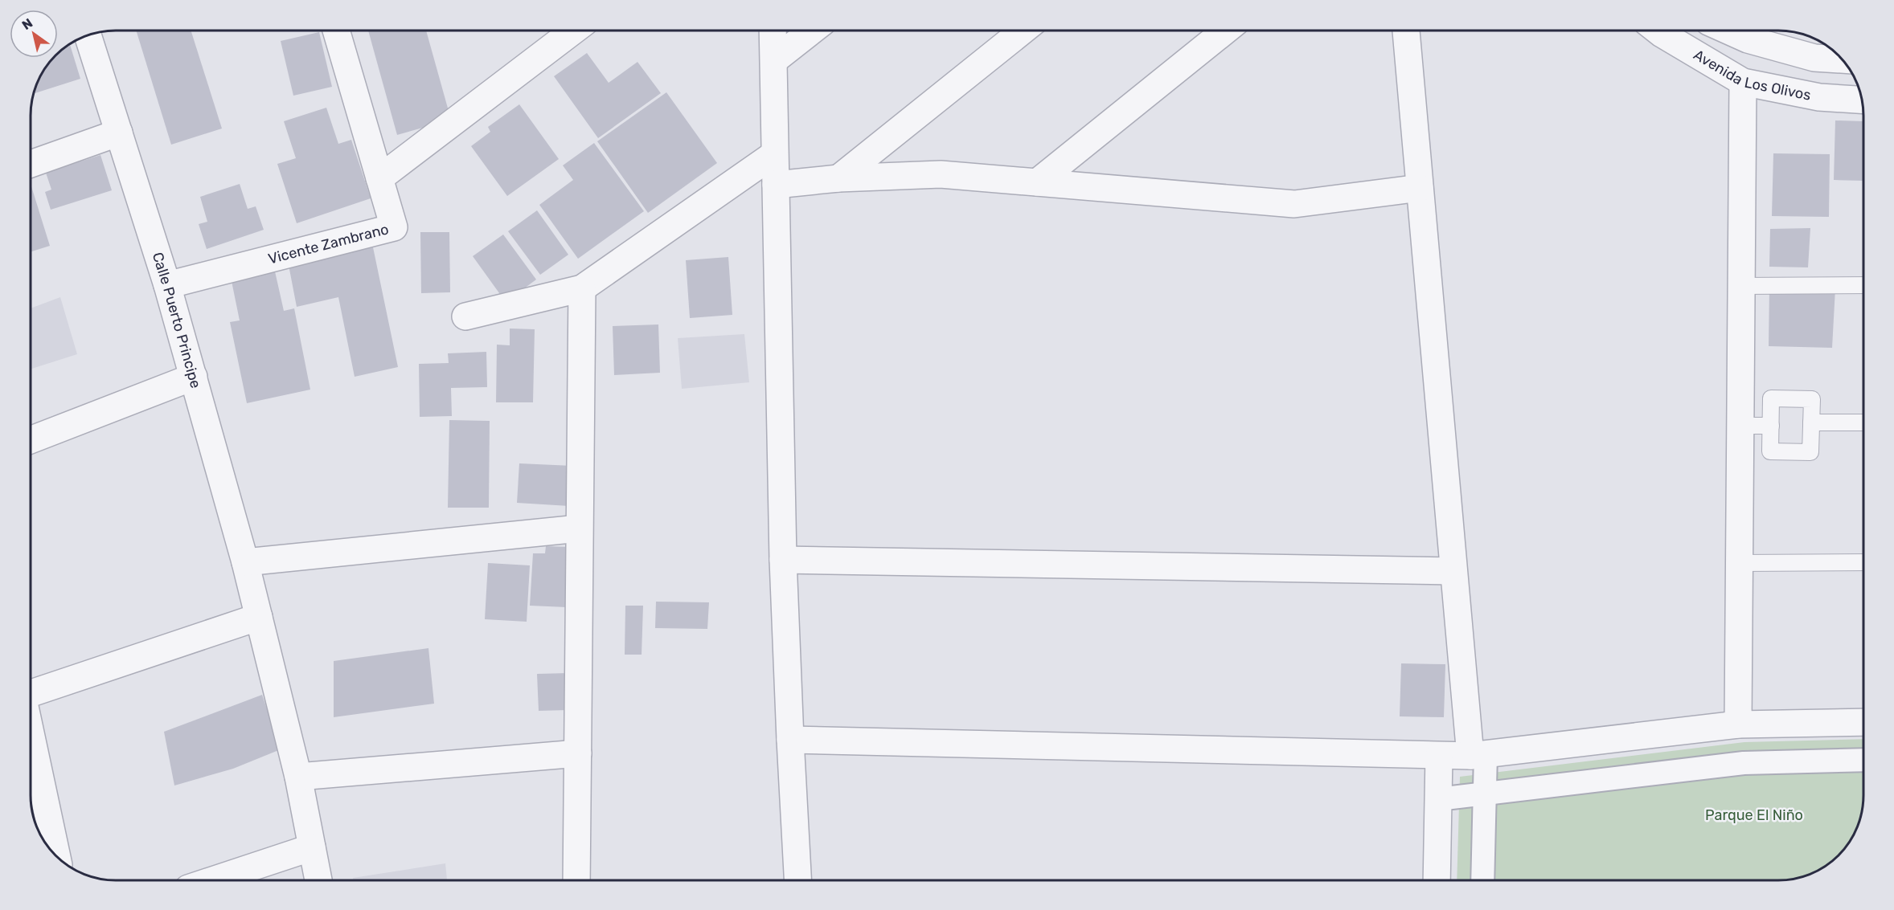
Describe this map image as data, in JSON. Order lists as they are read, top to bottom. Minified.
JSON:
{"streets":{"street":["Avenida Los Olivos","Vicente Zambrano","Calle Puerto Principe"]},"crossings":[["Vicente Zambrano","Calle Puerto Principe"]],"parks":["Parque El Niño"],"north":"top left"}
